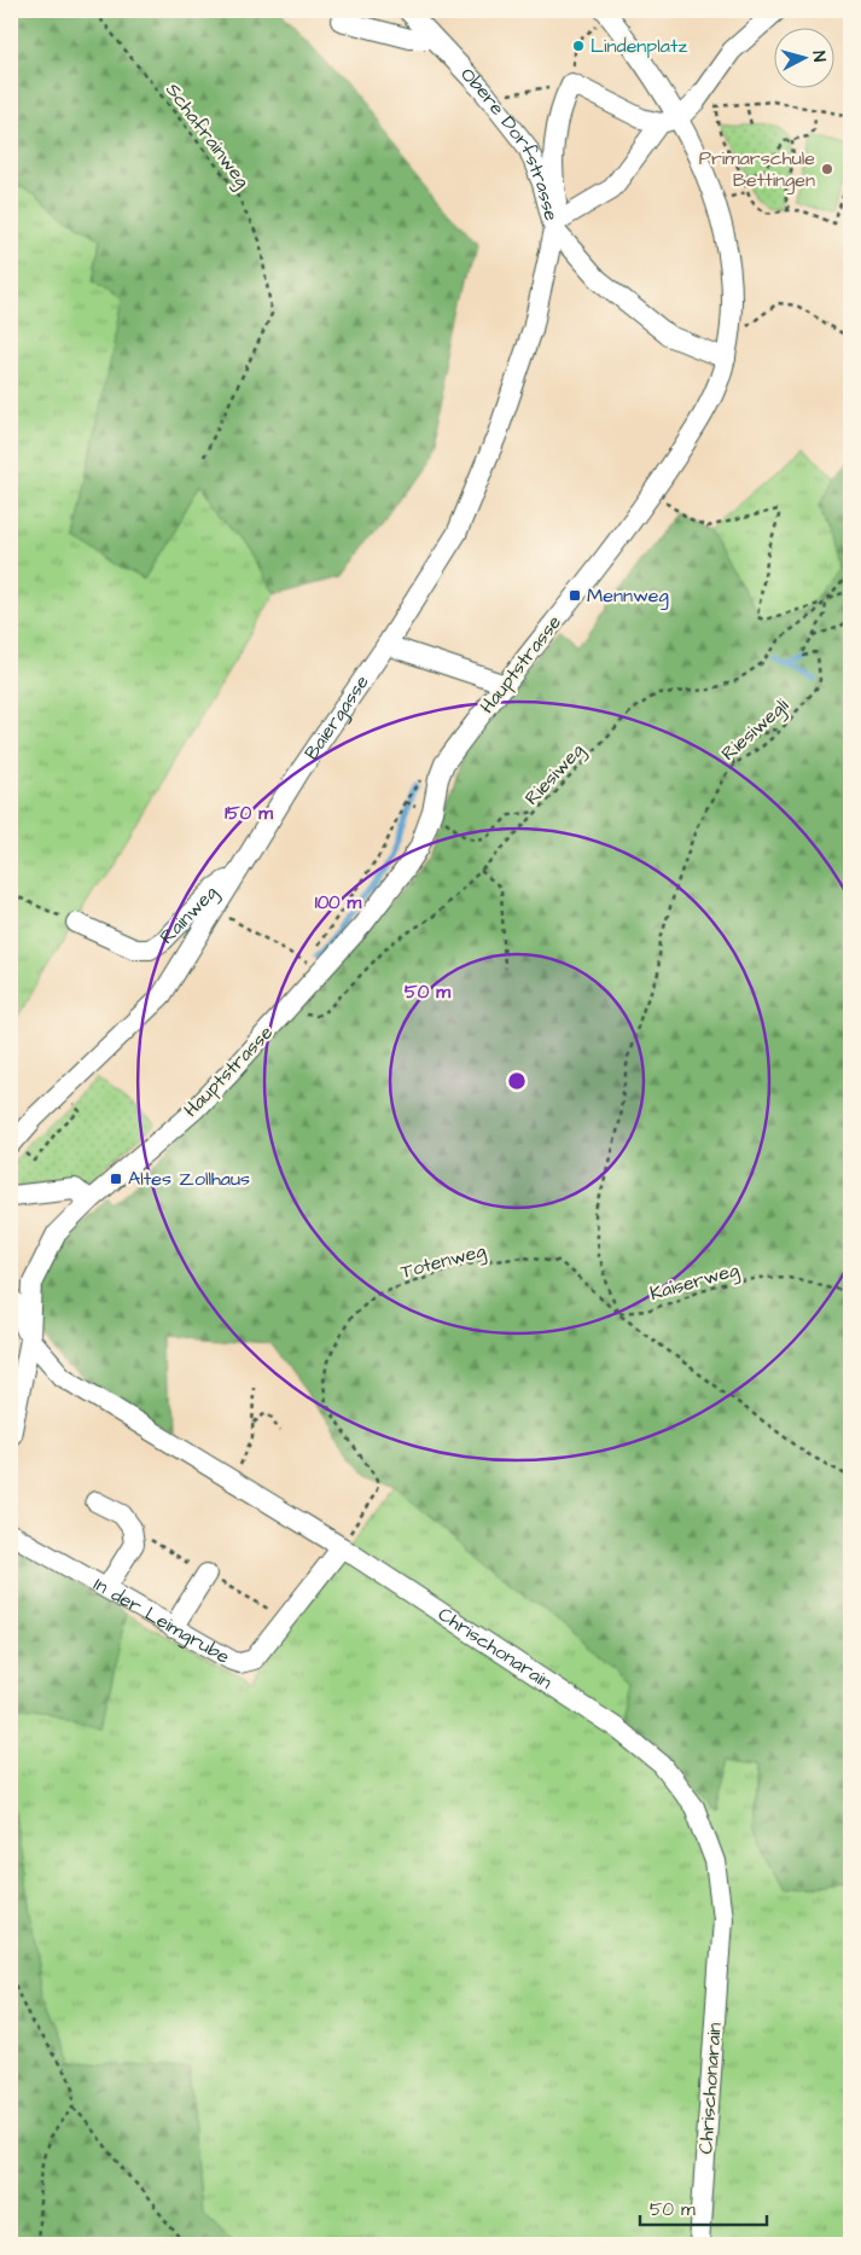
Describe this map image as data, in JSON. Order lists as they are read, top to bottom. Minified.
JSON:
{"streets":{"street":["Obere Dorfstrasse","Hauptstrasse","Baiergasse","Rainweg","In der Leimgrube","Chrischonarain"],"path":["Schafrainweg","Riesiwegli","Riesiweg","Totenweg","Kaiserweg"]},"crossings":[["Obere Dorfstrasse","Hauptstrasse"],["Obere Dorfstrasse","Baiergasse"],["Hauptstrasse","Riesiweg"],["Baiergasse","Rainweg"],["Riesiwegli","Riesiweg"],["Riesiwegli","Totenweg"],["Riesiwegli","Kaiserweg"],["Totenweg","Kaiserweg"],["Totenweg","In der Leimgrube"],["Totenweg","Chrischonarain"],["In der Leimgrube","Chrischonarain"]],"places":{"other":["Lindenplatz","Primarschule Bettingen"],"transit":["Mennweg","Altes Zollhaus"]},"scale_bar":"50 m","north":"right","rings":["150 m","100 m","50 m"]}
